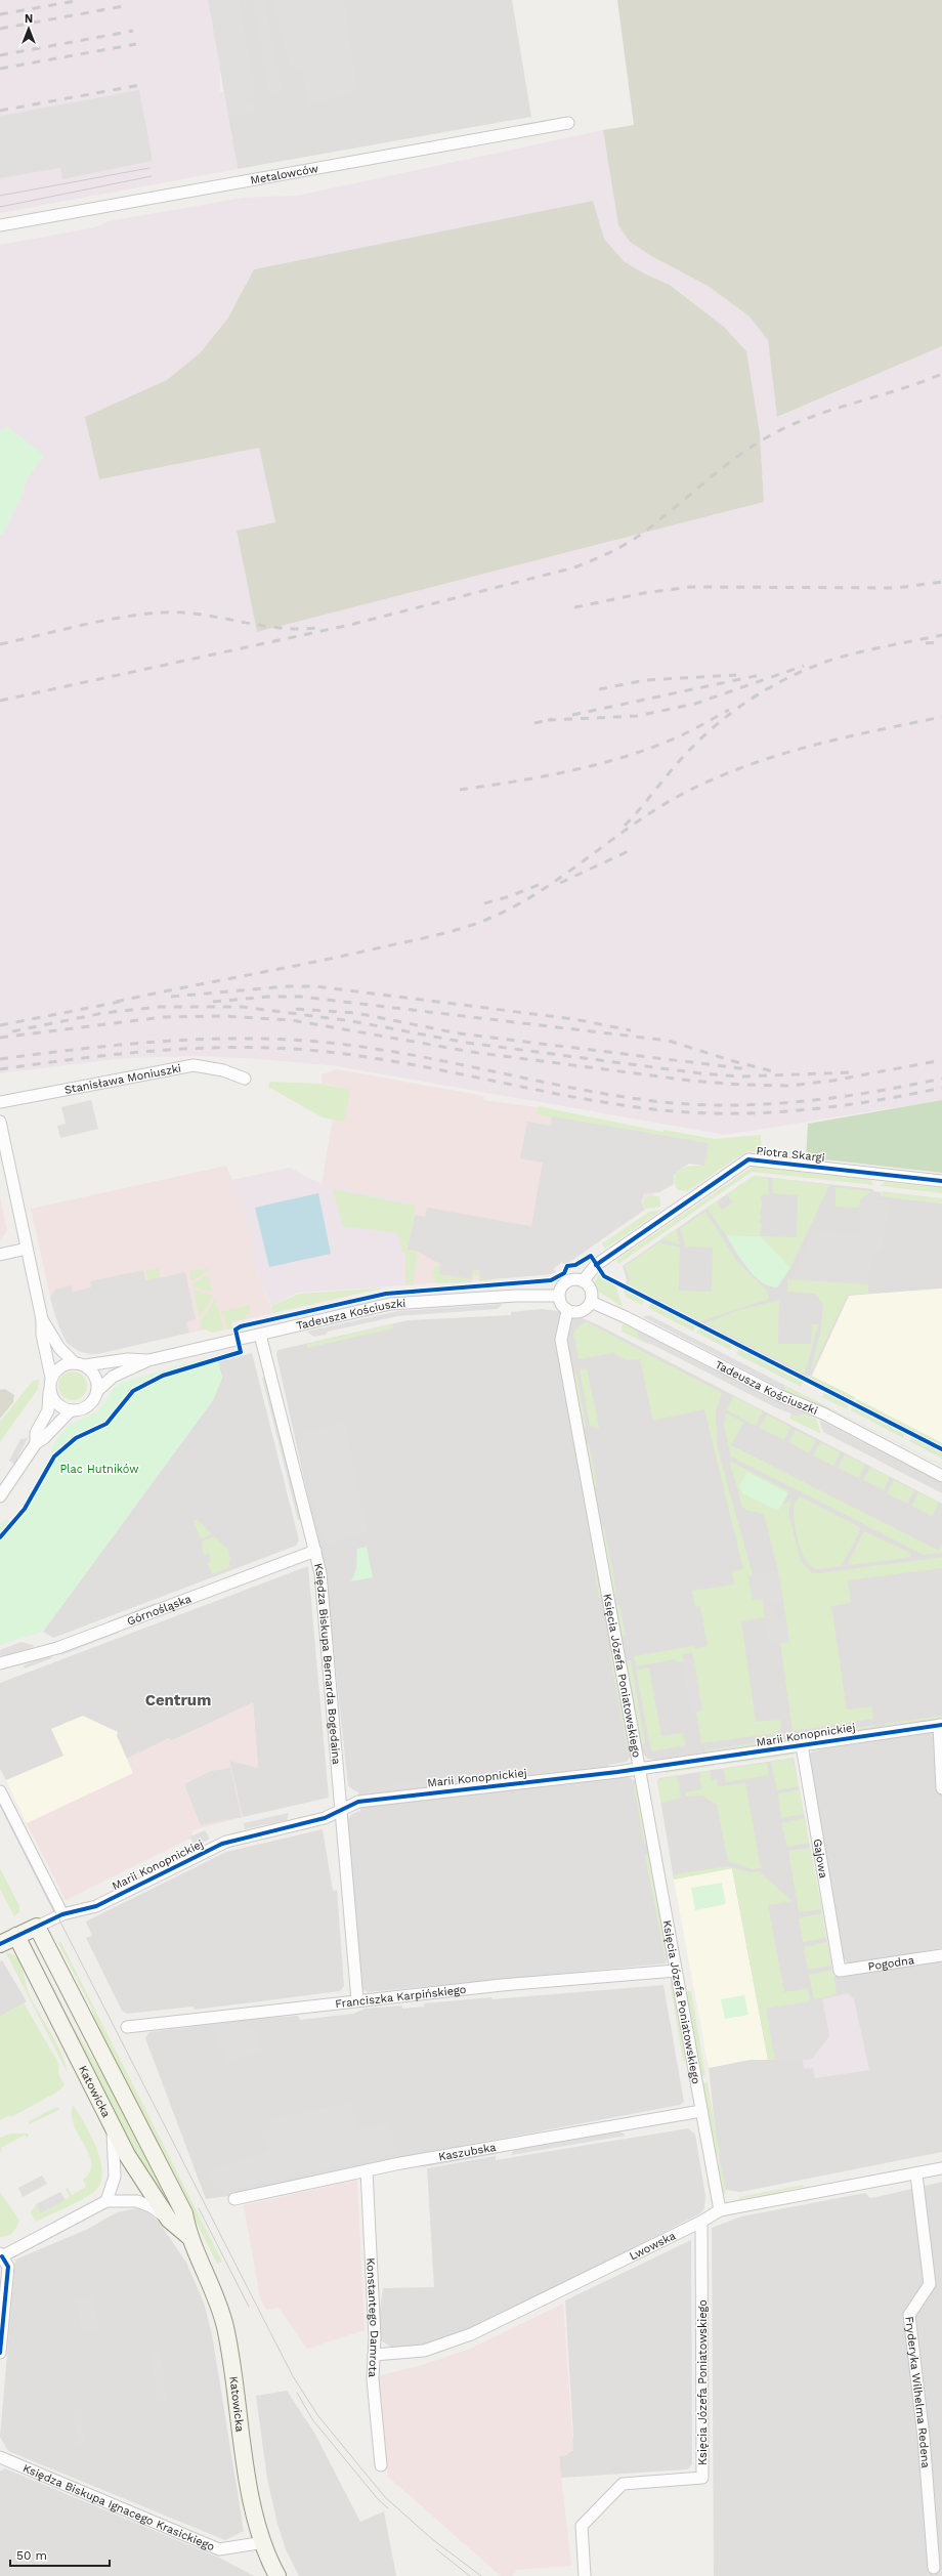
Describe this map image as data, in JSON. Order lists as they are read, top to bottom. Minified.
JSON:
{"streets":{"street":["Metalowców","Stanisława Moniuszki","Piotra Skargi","Tadeusza Kościuszki","Górnośląska","Księdza Biskupa Bernarda Bogedaina","Księcia Józefa Poniatowskiego","Marii Konopnickiej","Gajowa","Pogodna","Franciszka Karpińskiego","Katowicka","Kaszubska","Lwowska","Konstantego Damrota","Fryderyka Wilhelma Redena","Księdza Biskupa Ignacego Krasickiego"]},"crossings":[["Piotra Skargi","Tadeusza Kościuszki"],["Piotra Skargi","Księcia Józefa Poniatowskiego"],["Tadeusza Kościuszki","Księdza Biskupa Bernarda Bogedaina"],["Tadeusza Kościuszki","Księcia Józefa Poniatowskiego"],["Górnośląska","Księdza Biskupa Bernarda Bogedaina"],["Księdza Biskupa Bernarda Bogedaina","Marii Konopnickiej"],["Księdza Biskupa Bernarda Bogedaina","Franciszka Karpińskiego"],["Księcia Józefa Poniatowskiego","Marii Konopnickiej"],["Księcia Józefa Poniatowskiego","Franciszka Karpińskiego"],["Księcia Józefa Poniatowskiego","Kaszubska"],["Księcia Józefa Poniatowskiego","Lwowska"],["Marii Konopnickiej","Gajowa"],["Marii Konopnickiej","Katowicka"],["Gajowa","Pogodna"],["Katowicka","Księdza Biskupa Ignacego Krasickiego"],["Kaszubska","Konstantego Damrota"],["Lwowska","Konstantego Damrota"],["Lwowska","Fryderyka Wilhelma Redena"]],"districts":["Centrum"],"parks":["Plac Hutników"],"scale_bar":"50 m","north":"top"}
